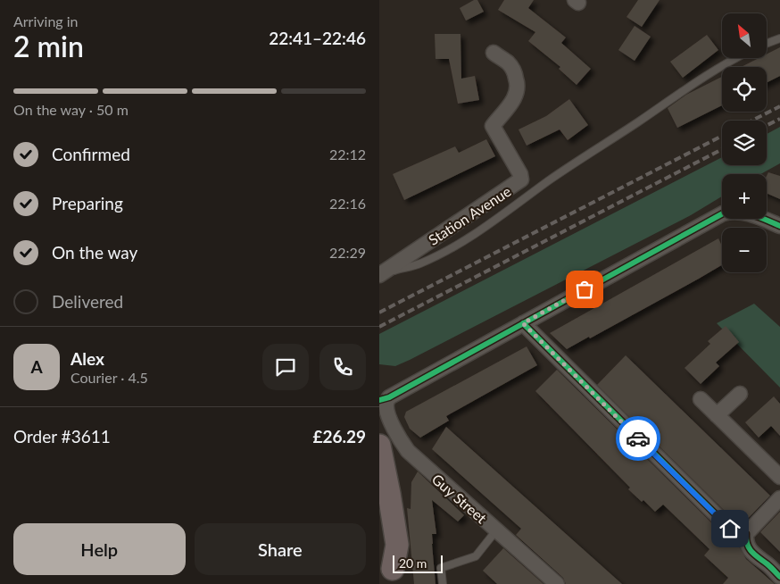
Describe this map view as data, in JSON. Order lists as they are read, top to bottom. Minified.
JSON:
{"streets":{"street":["Station Avenue","Guy Street"]},"scale_bar":"20 m","north":"top left","page":{"heading":["2 min","Arriving in","22:41–22:46"],"panel":["Alex","Courier · 4.5","Order #3611","£26.29"],"map_buttons":["+","−"],"bar":"On the way · 50 m","list":[["Confirmed","22:12"],["Preparing","22:16"],["On the way","22:29"],"Delivered"],"round":"A","buttons":["Help","Share"],"scale":"20 m"}}
